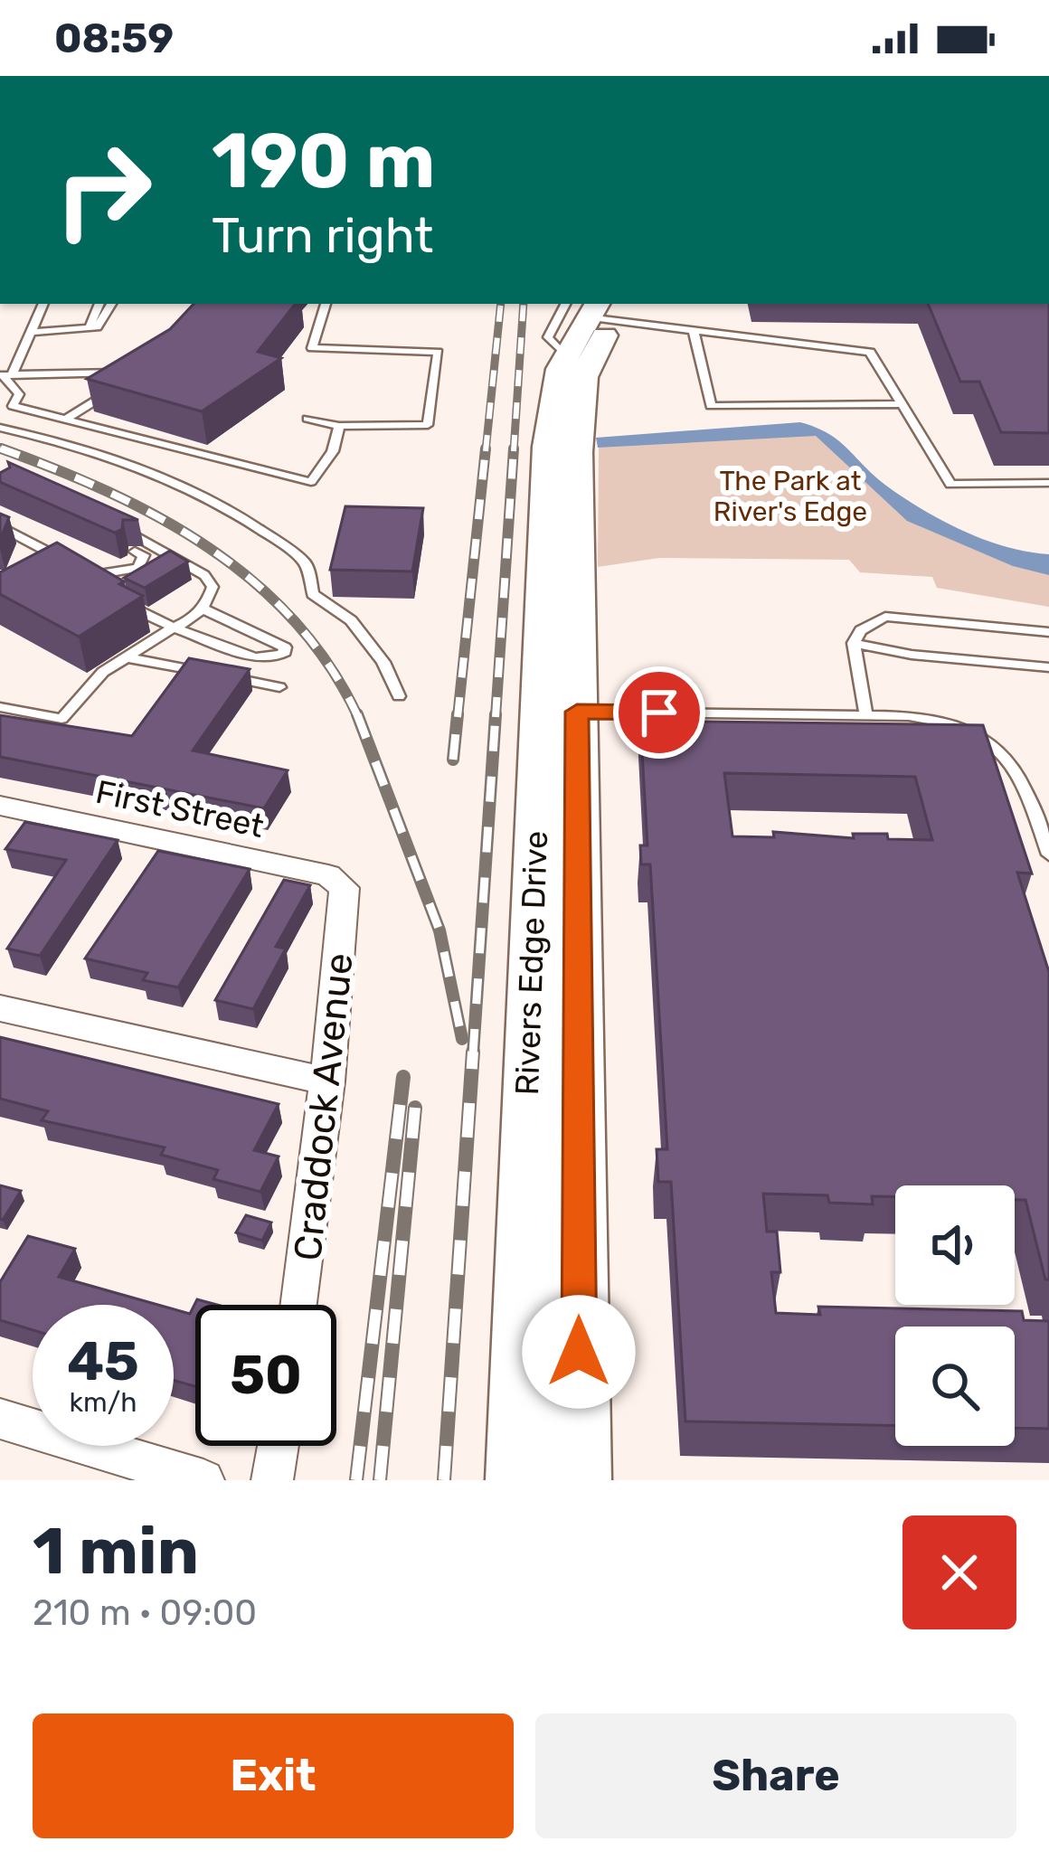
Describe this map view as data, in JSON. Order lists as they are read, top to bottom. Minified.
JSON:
{"streets":{"main road":["Rivers Edge Drive"],"street":["First Street","Craddock Avenue"]},"crossings":[["First Street","Craddock Avenue"]],"parks":["The Park at River's Edge"],"page":{"status":"08:59","turn":["190 m","Turn right"],"speed":"45 km/h","limit":"50","heading":["1 min","210 m · 09:00"],"buttons":["Exit","Share"]}}
